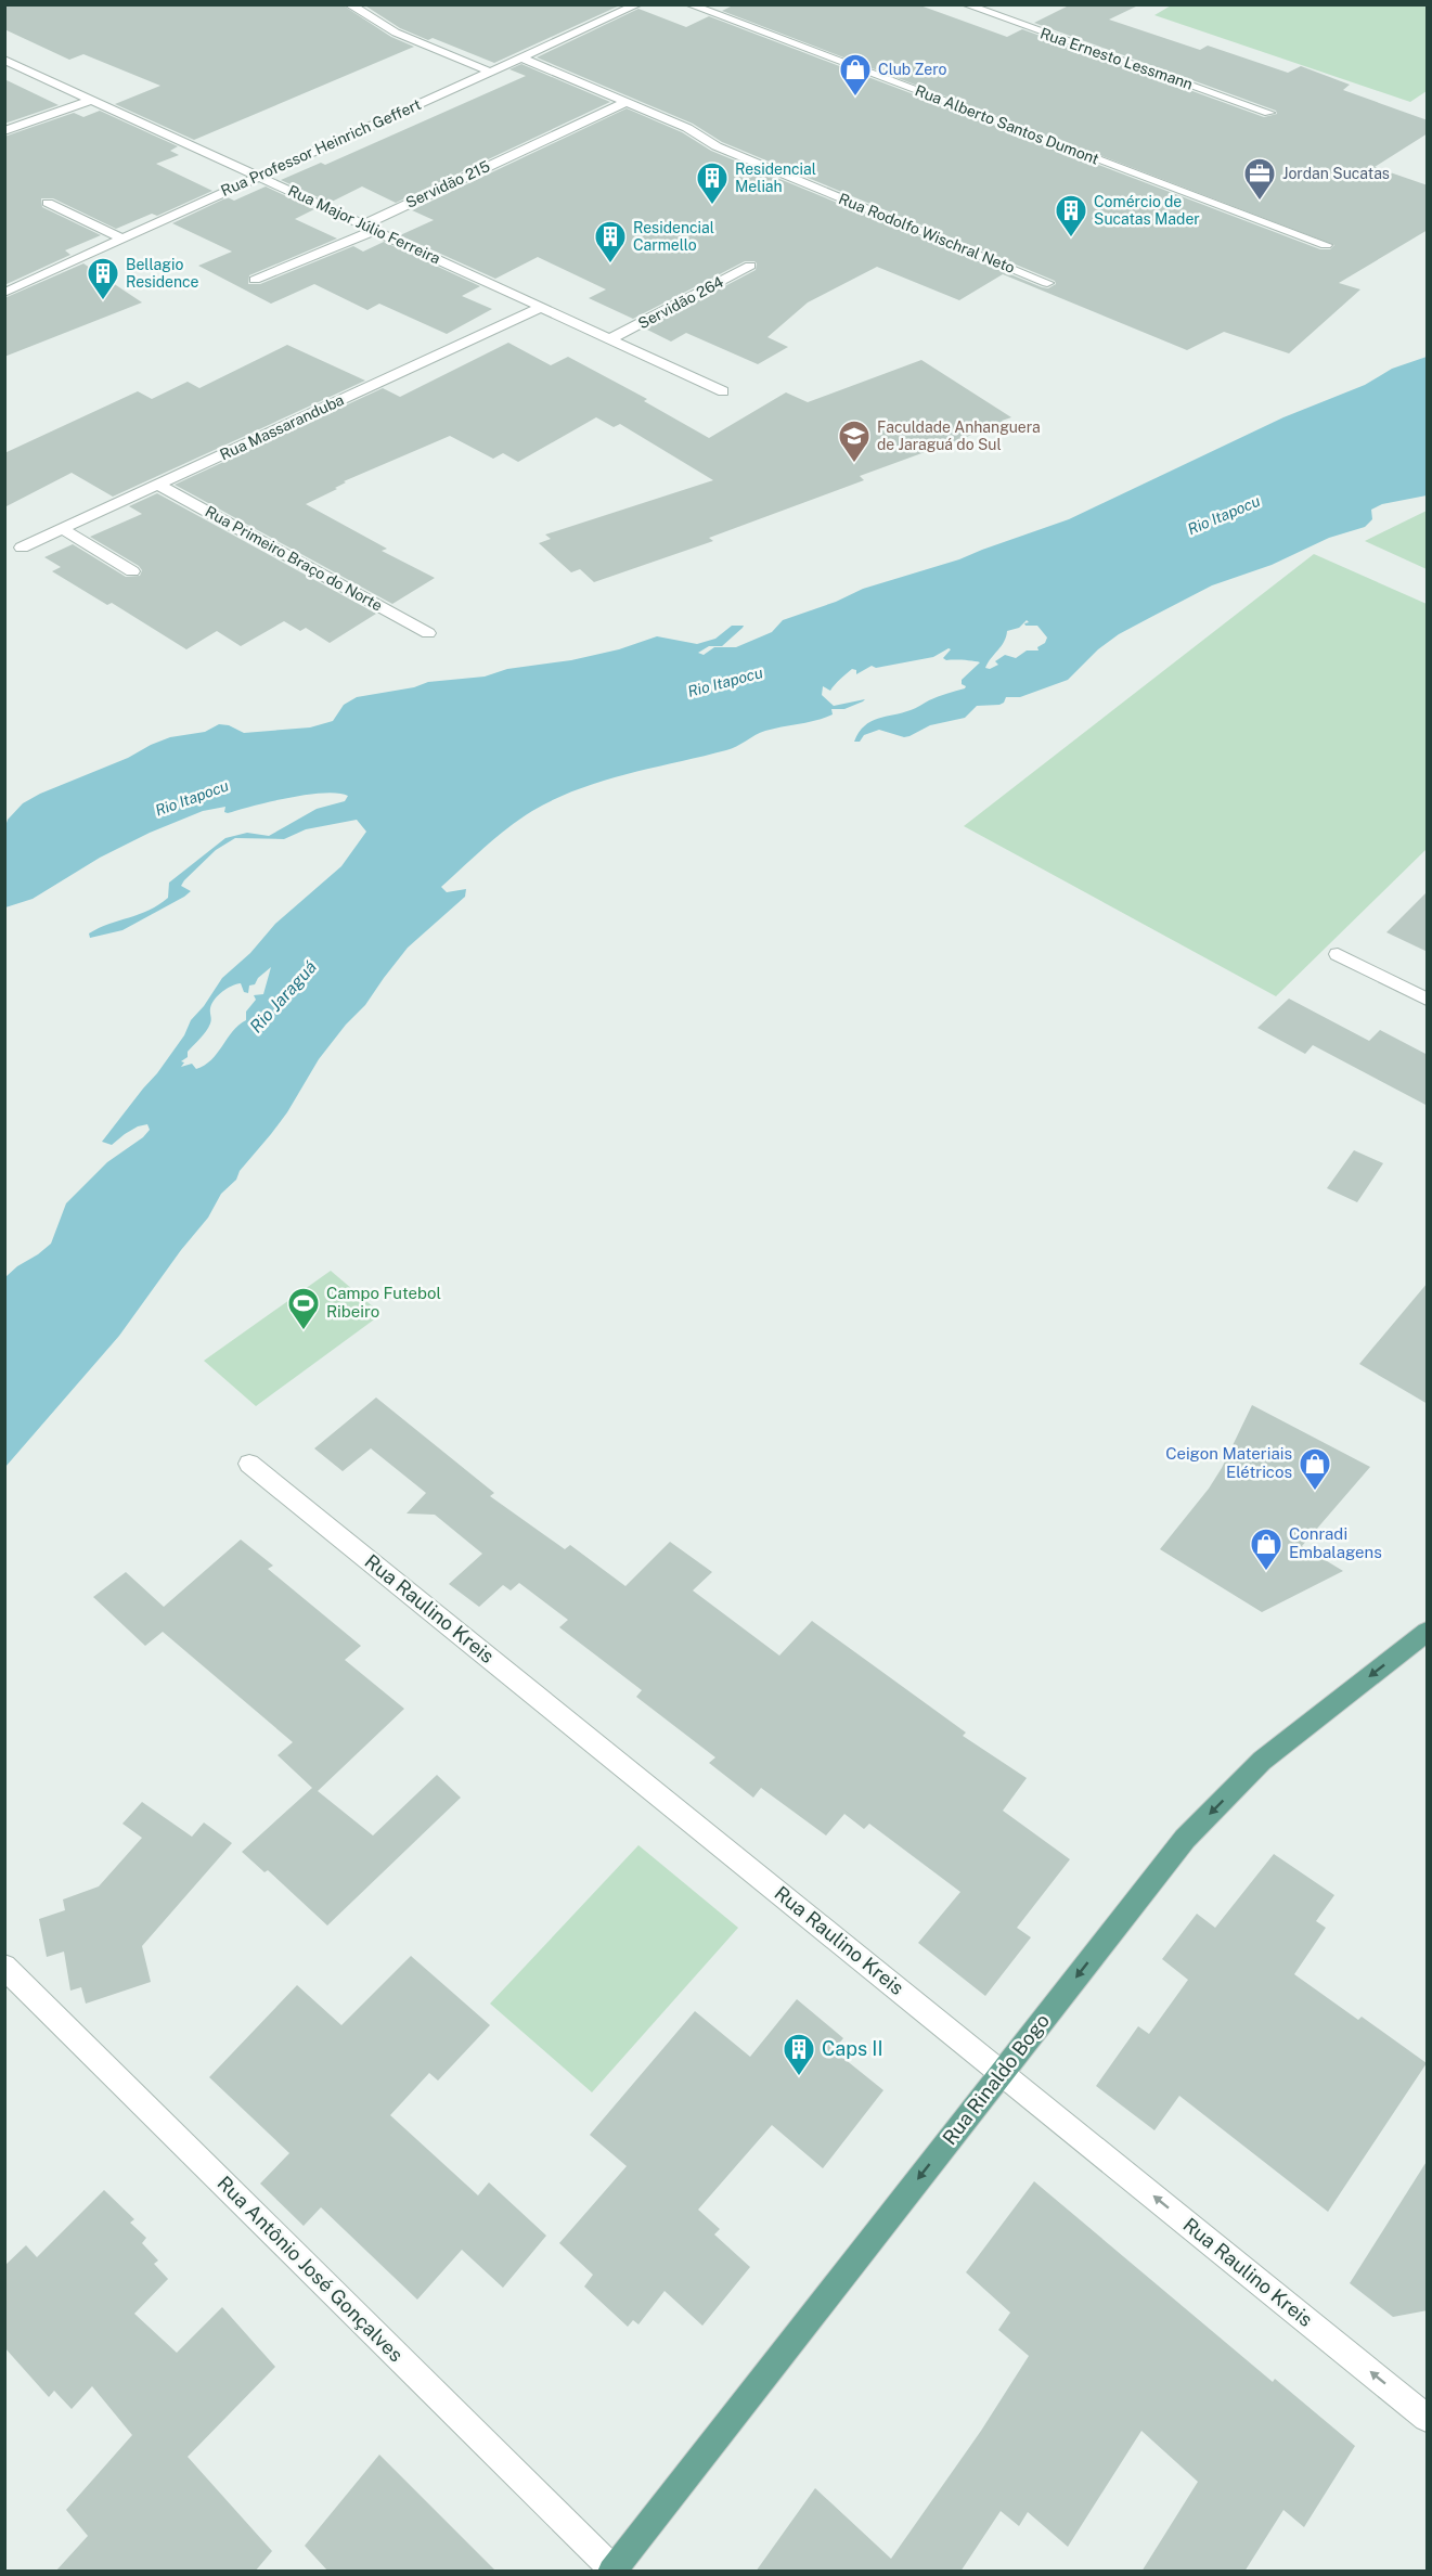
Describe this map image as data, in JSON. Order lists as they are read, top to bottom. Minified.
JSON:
{"streets":{"main road":["Rua Rinaldo Bogo"],"street":["Rua Ernesto Lessmann","Rua Alberto Santos Dumont","Rua Professor Heinrich Geffert","Servidão 215","Rua Major Júlio Ferreira","Rua Rodolfo Wischral Neto","Servidão 264","Rua Massaranduba","Rua Primeiro Braço do Norte","Rua Raulino Kreis","Rua Antônio José Gonçalves"]},"crossings":[["Rua Professor Heinrich Geffert","Rua Major Júlio Ferreira"],["Rua Professor Heinrich Geffert","Rua Rodolfo Wischral Neto"],["Servidão 215","Rua Major Júlio Ferreira"],["Servidão 215","Rua Rodolfo Wischral Neto"],["Rua Major Júlio Ferreira","Servidão 264"],["Rua Major Júlio Ferreira","Rua Massaranduba"],["Rua Massaranduba","Rua Primeiro Braço do Norte"],["Rua Raulino Kreis","Rua Rinaldo Bogo"],["Rua Rinaldo Bogo","Rua Antônio José Gonçalves"]],"one_way":["Rua Raulino Kreis","Rua Rinaldo Bogo"],"water":["Rio Itapocu","Rio Jaraguá"],"places":{"shop":["Club Zero","Ceigon Materiais Elétricos","Conradi Embalagens"],"office":["Jordan Sucatas"],"building":["Residencial Meliah","Comércio de Sucatas Mader","Residencial Carmello","Bellagio Residence","Caps II"],"school or university":["Faculdade Anhanguera de Jaraguá do Sul"],"sports":["Campo Futebol Ribeiro"]}}
